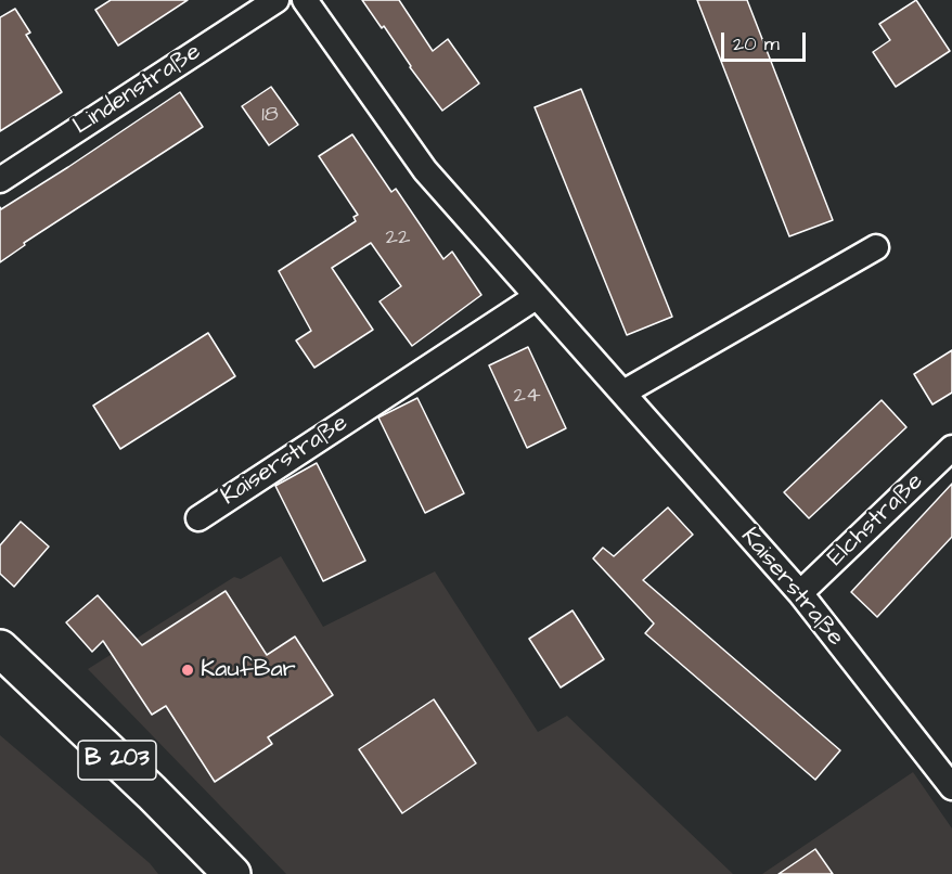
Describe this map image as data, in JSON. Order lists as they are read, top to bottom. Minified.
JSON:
{"streets":{"main road":["B 203"],"street":["Lindenstraße","Kaiserstraße","Elchstraße"]},"crossings":[["Kaiserstraße","Elchstraße"]],"places":["KaufBar"],"house_numbers":["18","22","24"],"scale_bar":"20 m"}
